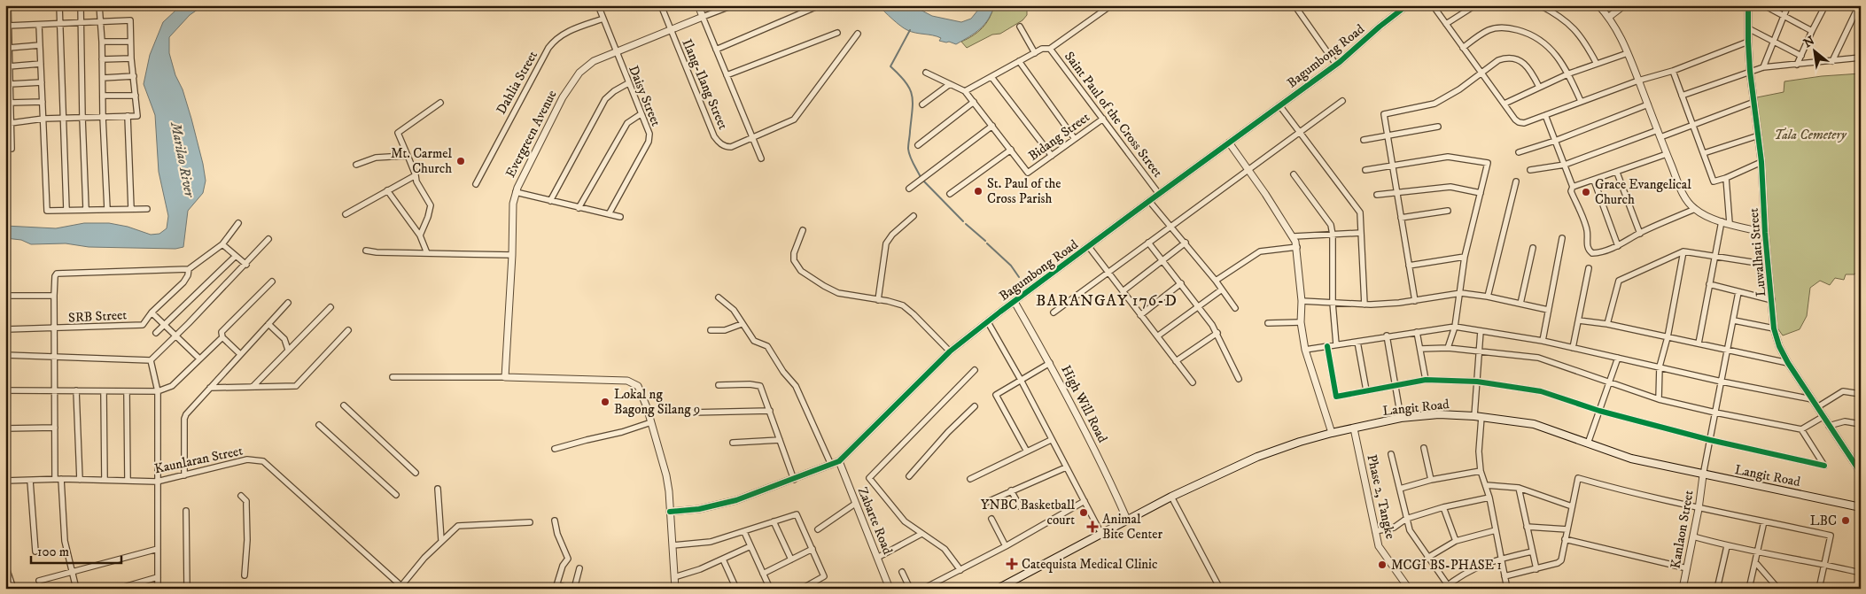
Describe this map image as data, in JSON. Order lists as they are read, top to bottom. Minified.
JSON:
{"streets":{"main road":["Langit Road"],"street":["Bagumbong Road","Dahlia Street","Ilang-Ilang Street","Daisy Street","Saint Paul of the Cross Street","Evergreen Avenue","Bidang Street","Luwalhati Street","SRB Street","High Will Road","Kaunlaran Street","Phase 2, Tangke","Zabarte Road","Kanlaon Street"]},"crossings":[["Bagumbong Road","Saint Paul of the Cross Street"],["Bagumbong Road","High Will Road"],["Bagumbong Road","Zabarte Road"],["Dahlia Street","Daisy Street"],["Ilang-Ilang Street","Evergreen Avenue"],["Daisy Street","Evergreen Avenue"],["Saint Paul of the Cross Street","Bidang Street"],["High Will Road","Langit Road"],["Langit Road","Phase 2, Tangke"],["Langit Road","Kanlaon Street"]],"districts":["BARANGAY 176-D"],"water":["Marilao River"],"parks":["Tala Cemetery"],"places":{"other":["Mt. Carmel Church","St. Paul of the Cross Parish","Grace Evangelical Church","Lokal ng Bagong Silang 9","YNBC Basketball court","LBC","MCGI BS-PHASE 1"],"health":["Animal Bite Center","Catequista Medical Clinic"]},"scale_bar":"100 m","north":"top left"}
